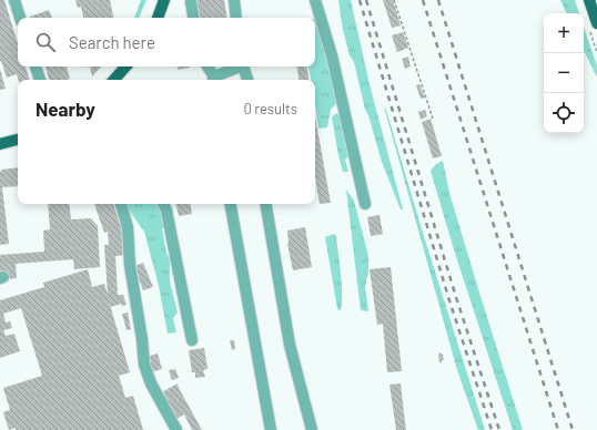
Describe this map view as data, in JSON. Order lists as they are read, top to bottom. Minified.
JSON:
{"page":{"map_buttons":["+","−"],"search":"Search here","heading":["Nearby","0 results"]}}
